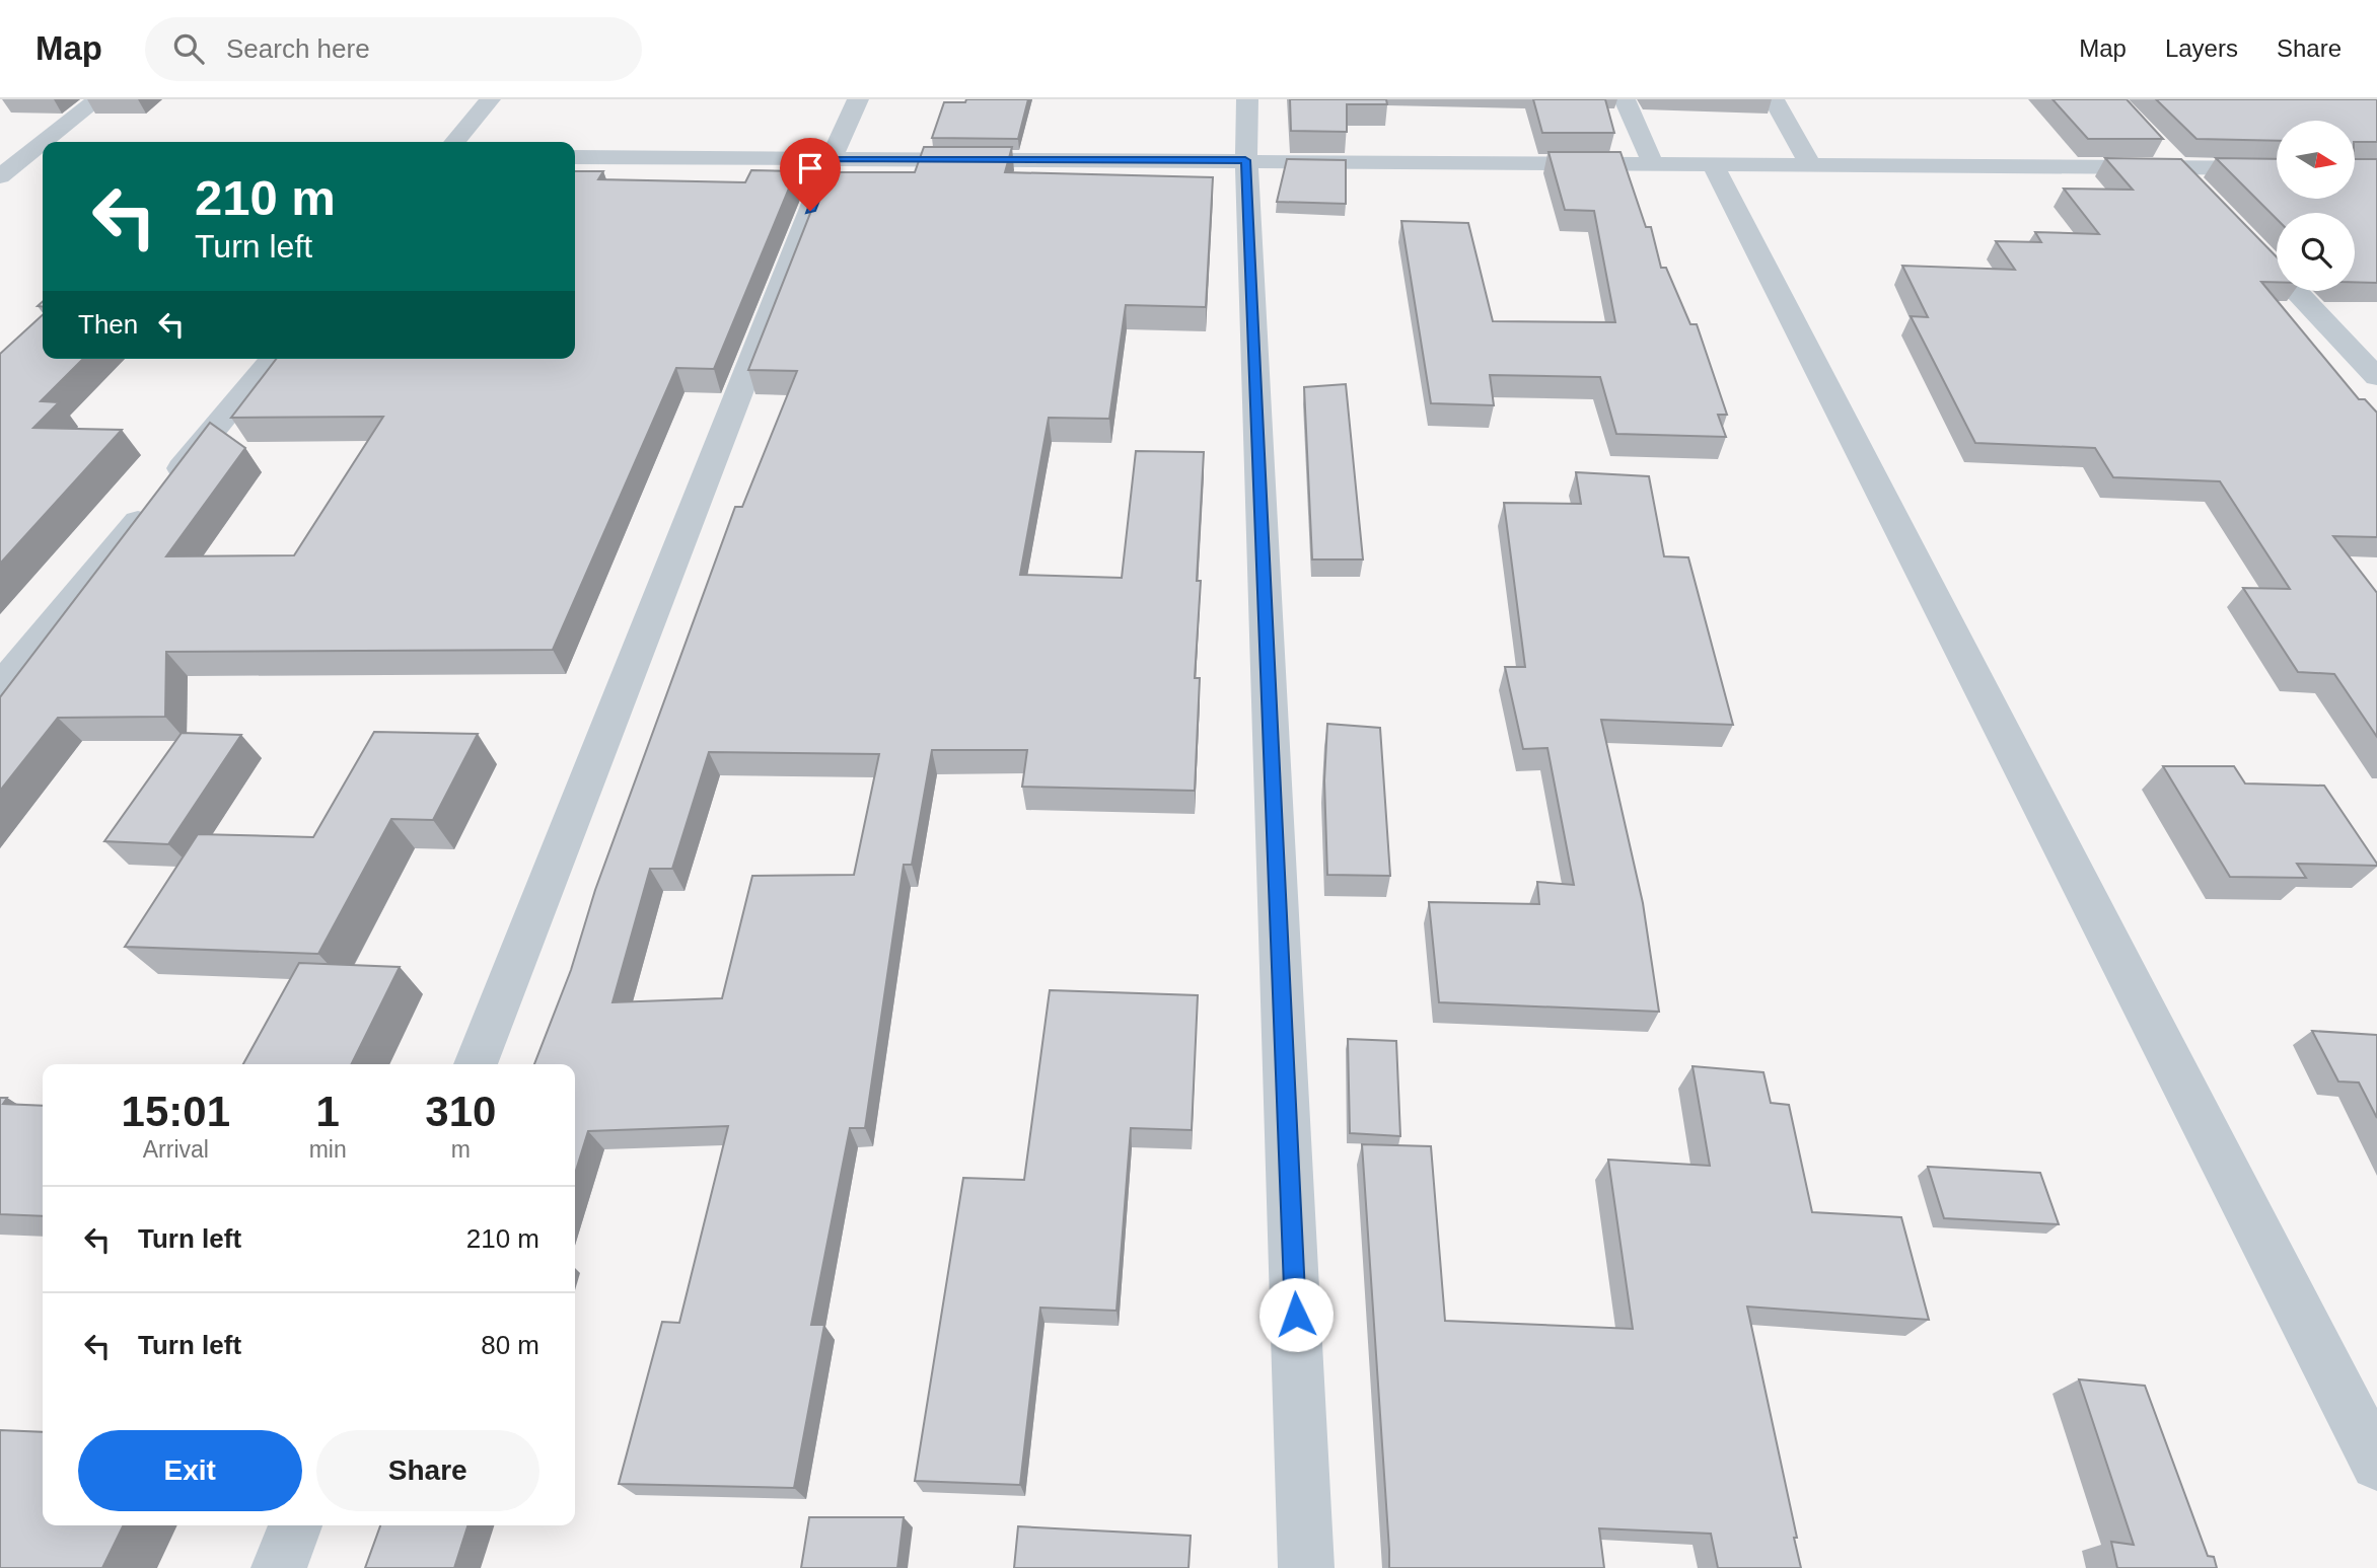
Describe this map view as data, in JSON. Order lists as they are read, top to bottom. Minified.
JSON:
{"north":"right","page":{"header":"Map","search":"Search here","nav":["Map","Layers","Share"],"turn":["210 m","Turn left"],"then":"Then","eta":["15:01","Arrival","1","min","310","m"],"list":[{"name":"Turn left","value":"210 m"},{"name":"Turn left","value":"80 m"}],"buttons":["Exit","Share"]}}
